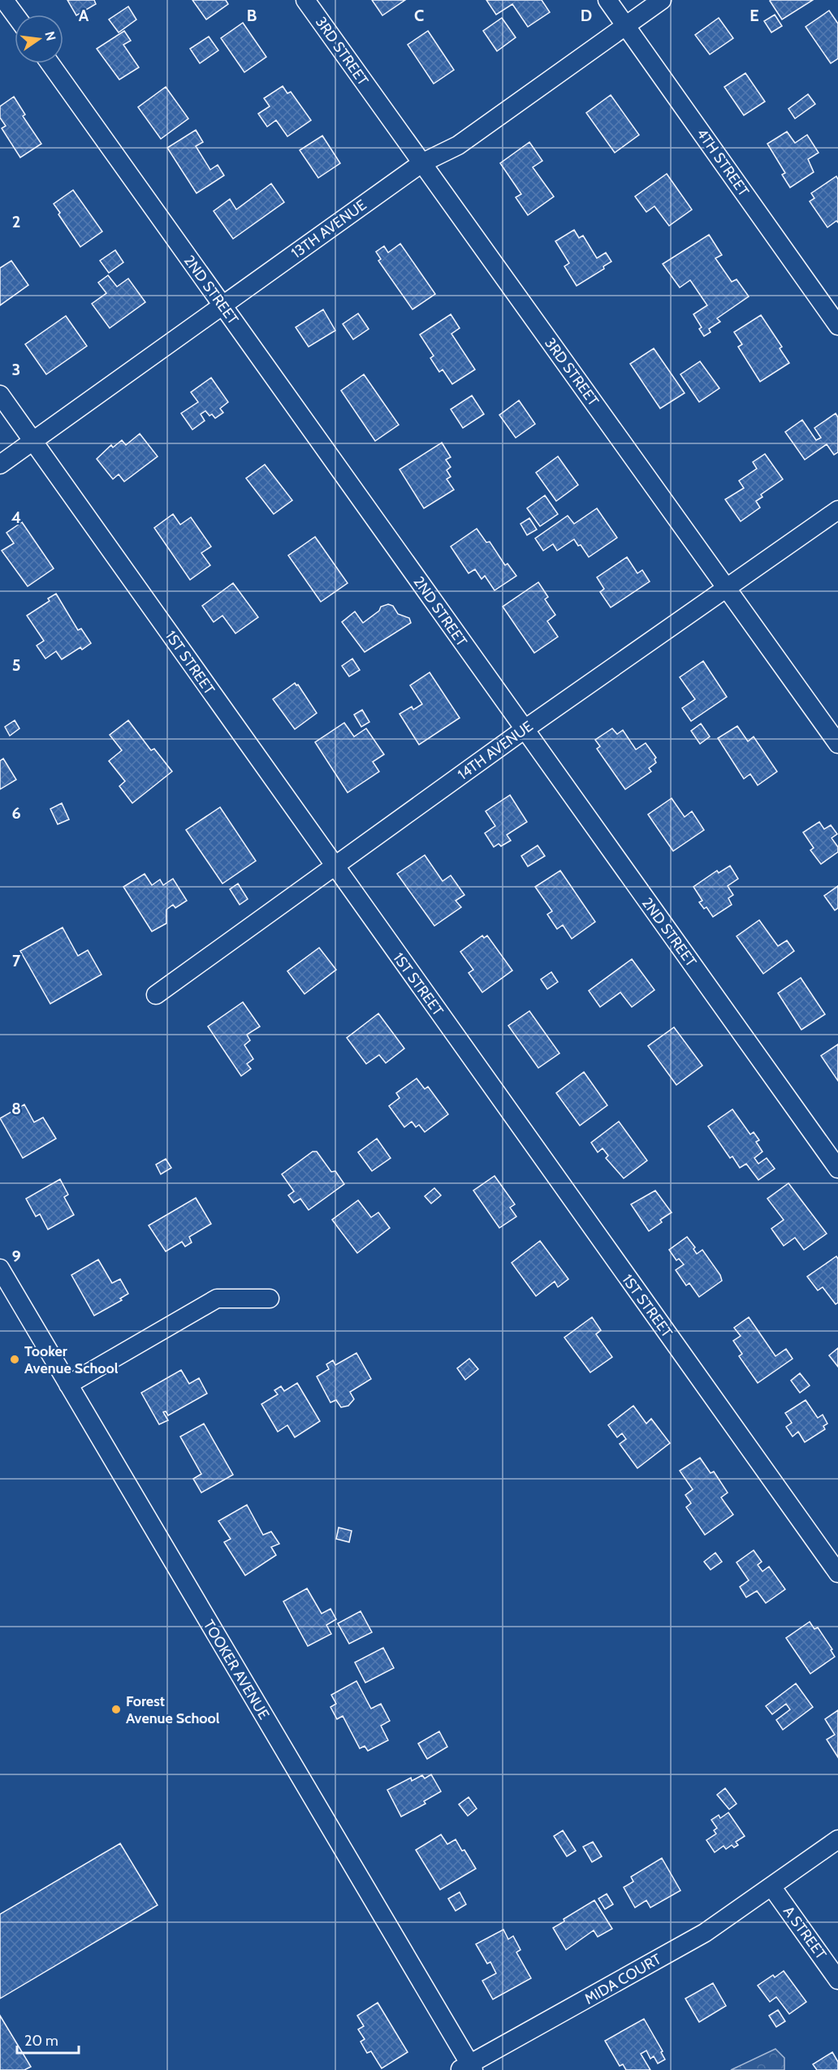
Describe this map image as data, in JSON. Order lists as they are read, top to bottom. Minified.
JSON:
{"streets":{"street":["3RD STREET","4TH STREET","13TH AVENUE","2ND STREET","1ST STREET","14TH AVENUE","TOOKER AVENUE","A STREET","MIDA COURT"]},"crossings":[["3RD STREET","13TH AVENUE"],["3RD STREET","14TH AVENUE"],["4TH STREET","13TH AVENUE"],["13TH AVENUE","2ND STREET"],["13TH AVENUE","1ST STREET"],["2ND STREET","14TH AVENUE"],["1ST STREET","14TH AVENUE"],["TOOKER AVENUE","MIDA COURT"],["A STREET","MIDA COURT"]],"places":["Tooker Avenue School","Forest Avenue School"],"scale_bar":"20 m","north":"right","grid":{"columns":["A","B","C","D","E"],"rows":["2","3","4","5","6","7","8","9"]}}
